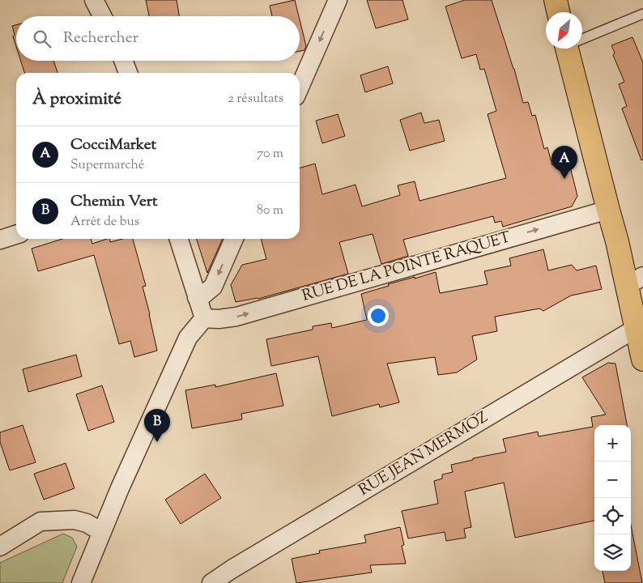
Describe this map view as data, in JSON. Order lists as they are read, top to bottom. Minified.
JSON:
{"streets":{"street":["RUE DE LA POINTE RAQUET","RUE JEAN MERMOZ"]},"one_way":["RUE DE LA POINTE RAQUET"],"north":"bottom left","page":{"search":"Rechercher","heading":["À proximité","2 résultats"],"list":[{"mark":"A","name":"CocciMarket","note":"Supermarché","value":"70 m"},{"mark":"B","name":"Chemin Vert","note":"Arrêt de bus","value":"80 m"}],"pins":["A","B"],"map_buttons":["+","−"]}}
